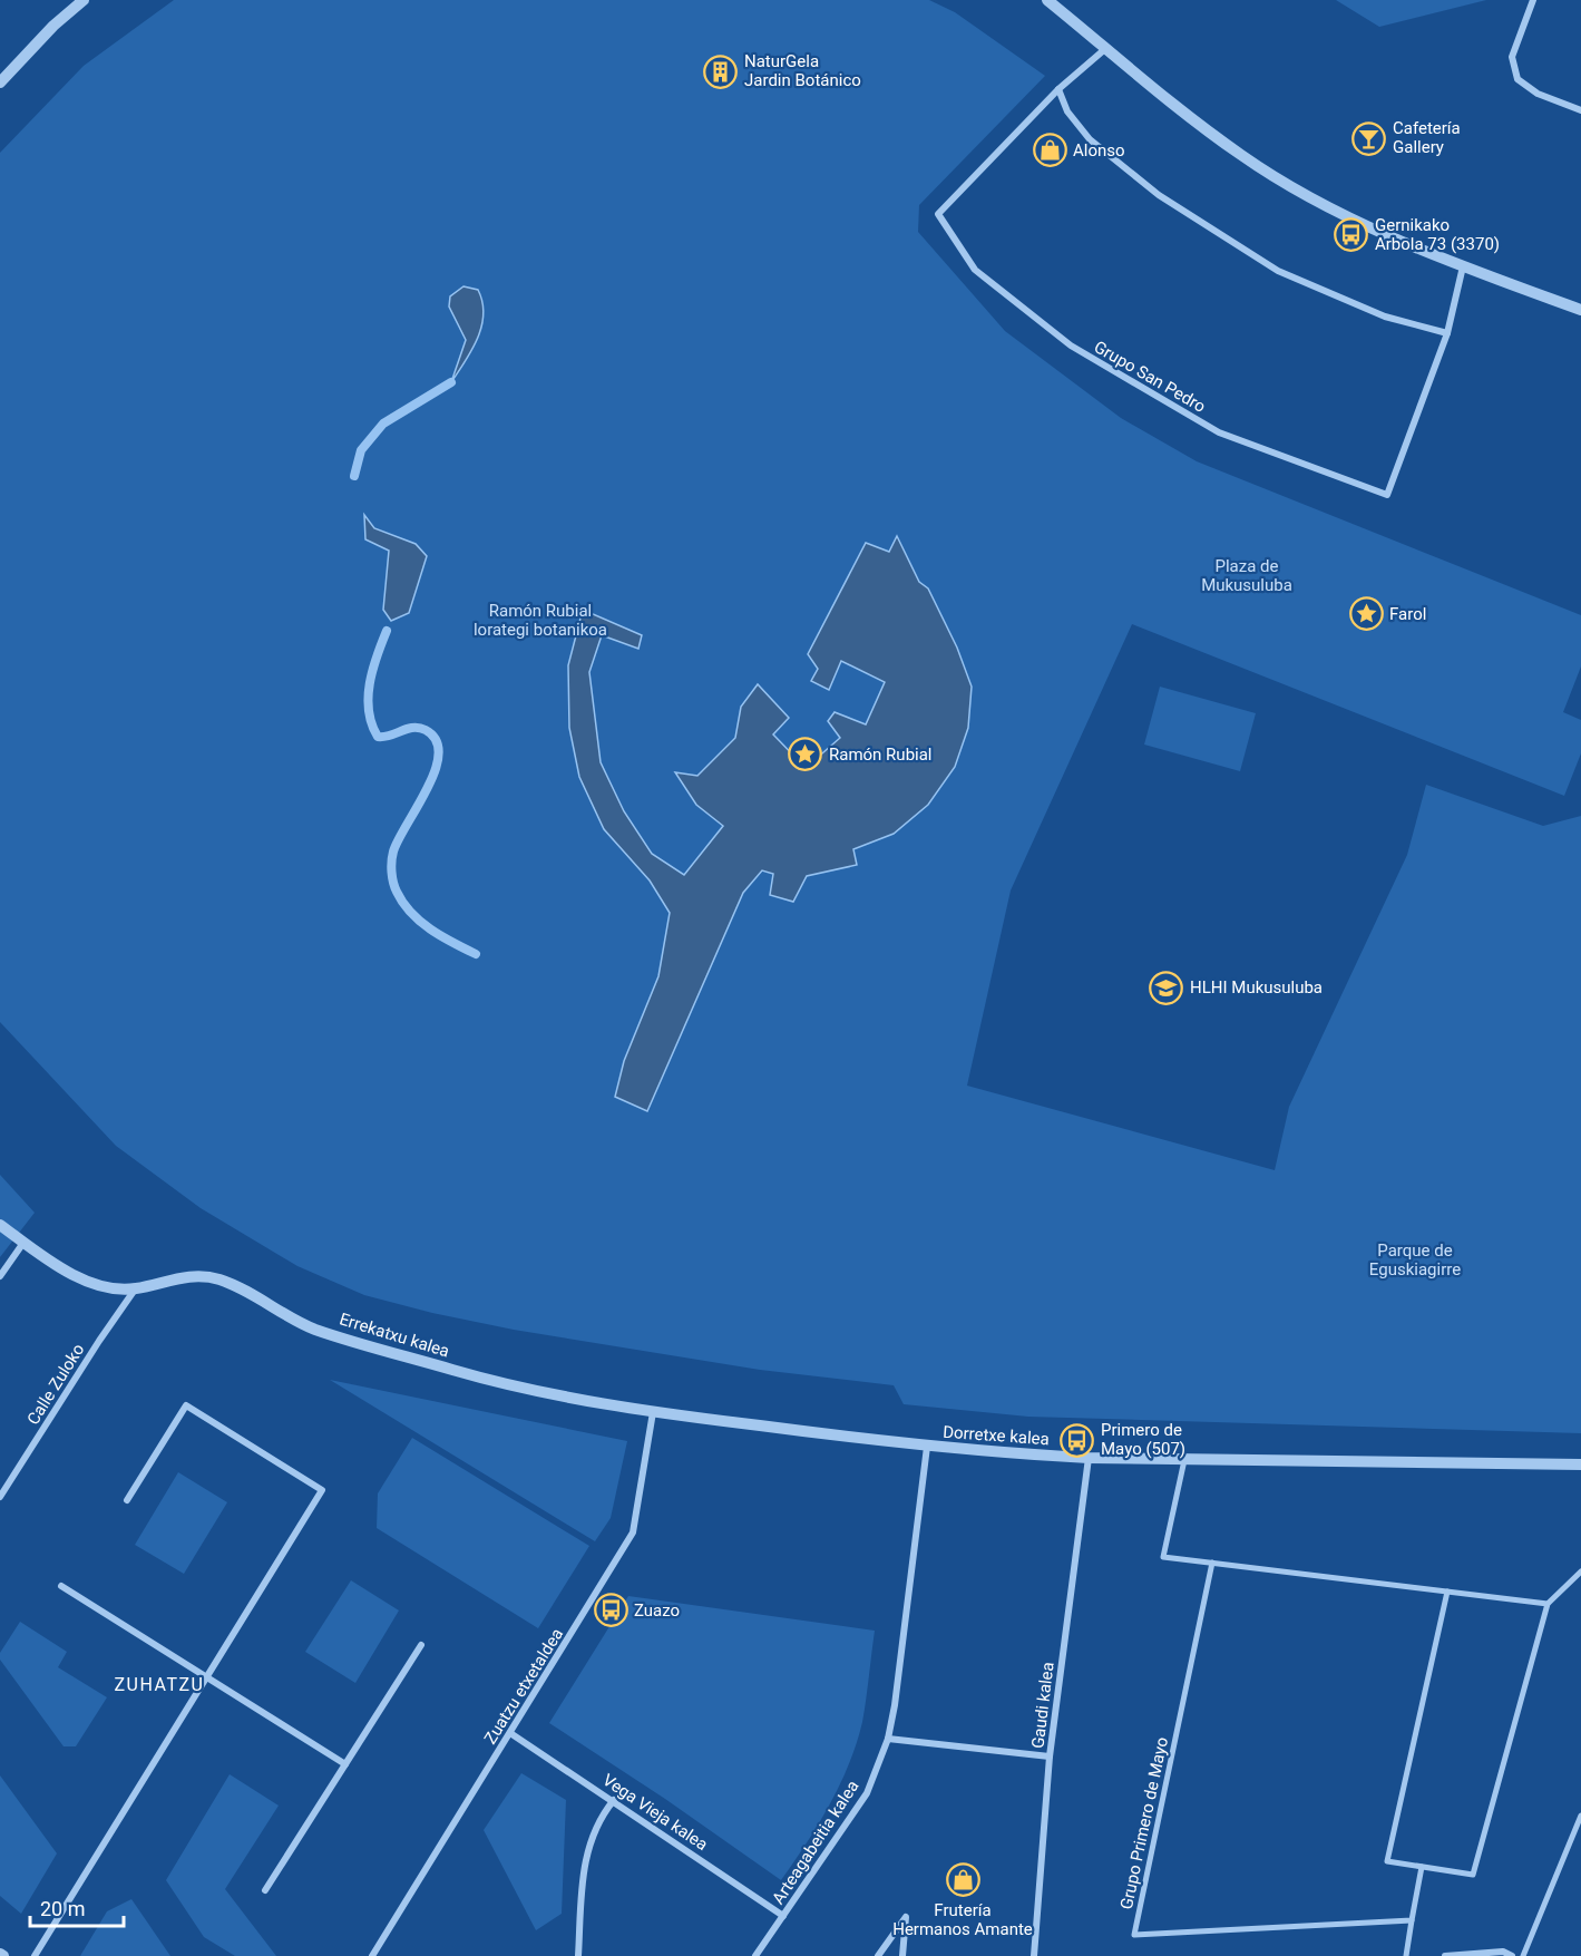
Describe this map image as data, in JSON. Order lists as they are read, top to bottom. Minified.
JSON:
{"streets":{"street":["Grupo San Pedro","Errekatxu kalea","Calle Zuloko","Dorretxe kalea","Zuatzu etxetaldea","Gaudi kalea","Vega Vieja kalea","Grupo Primero de Mayo","Arteagabeitia kalea"]},"crossings":[["Errekatxu kalea","Calle Zuloko"],["Errekatxu kalea","Dorretxe kalea"],["Errekatxu kalea","Zuatzu etxetaldea"],["Dorretxe kalea","Zuatzu etxetaldea"],["Dorretxe kalea","Gaudi kalea"],["Zuatzu etxetaldea","Vega Vieja kalea"],["Vega Vieja kalea","Arteagabeitia kalea"]],"districts":["ZUHATZU"],"parks":["Plaza de Mukusuluba","Ramón Rubial lorategi botanikoa","Parque de Eguskiagirre"],"places":{"building":["NaturGela Jardin Botánico"],"bar":["Cafetería Gallery"],"shop":["Alonso","Frutería Hermanos Amante"],"bus stop":["Gernikako Arbola 73 (3370)","Primero de Mayo (507)","Zuazo"],"place":["Farol","Ramón Rubial"],"school or university":["HLHI Mukusuluba"]},"scale_bar":"20 m"}
